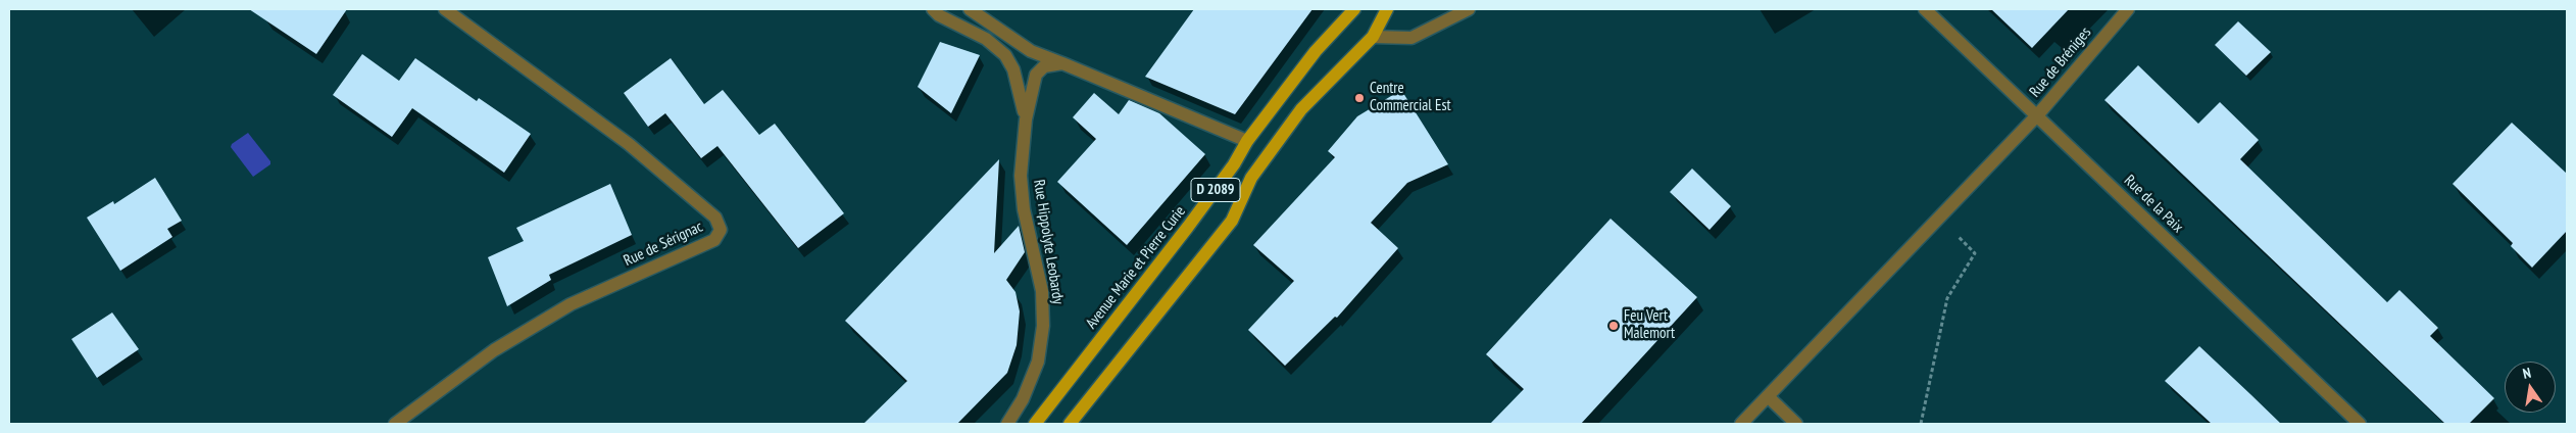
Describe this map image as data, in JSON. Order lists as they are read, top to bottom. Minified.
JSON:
{"streets":{"main road":["D 2089","Avenue Marie et Pierre Curie"],"street":["Rue de Bréniges","Rue de la Paix","Rue Hippolyte Leobardy","Rue de Sérignac"]},"crossings":[["Rue de Bréniges","Rue de la Paix"]],"places":["Centre Commercial Est","Feu Vert Malemort"],"north":"top"}
